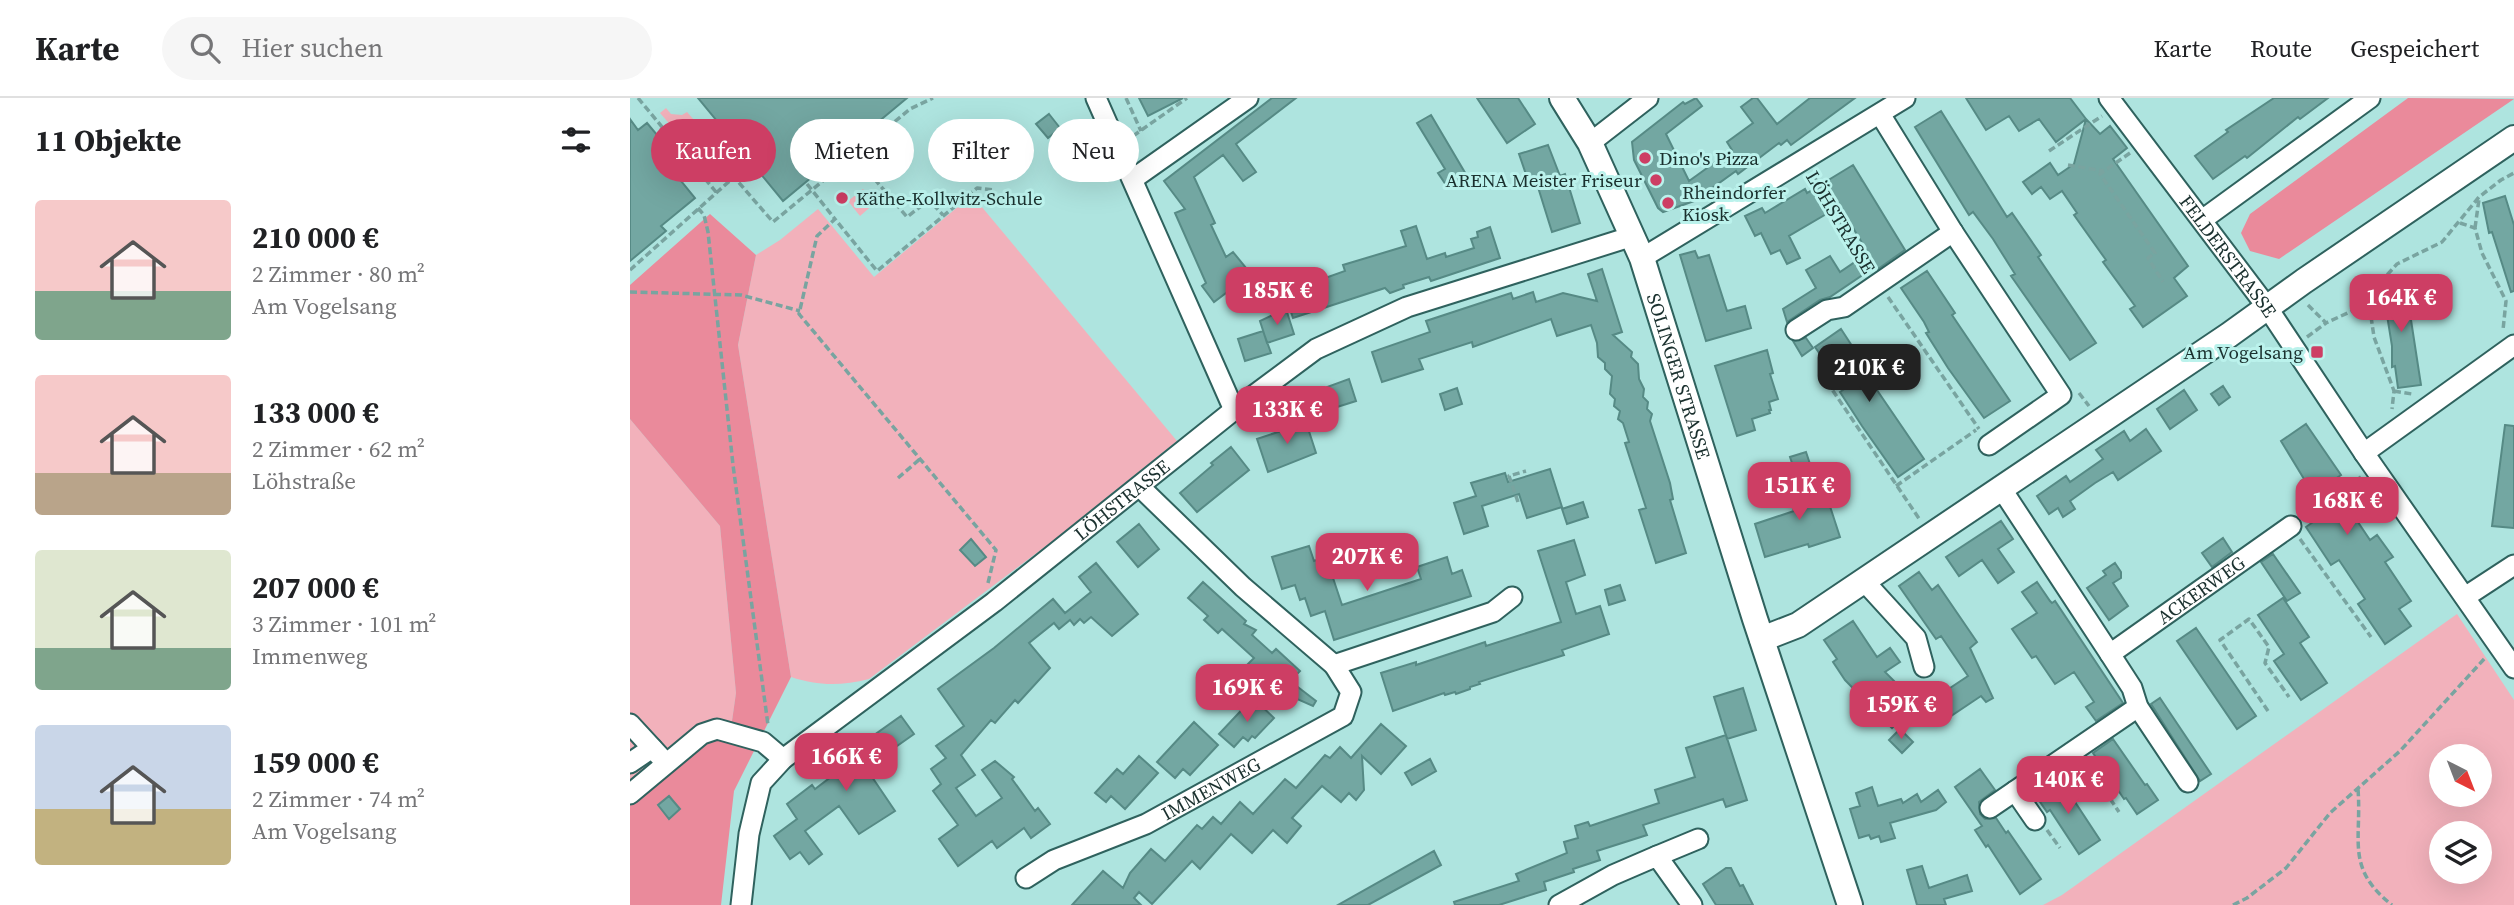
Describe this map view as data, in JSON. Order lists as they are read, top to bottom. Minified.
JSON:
{"streets":{"main road":["SOLINGER STRASSE"],"street":["LÖHSTRASSE","FELDERSTRASSE","ACKERWEG","IMMENWEG"]},"crossings":[["LÖHSTRASSE","SOLINGER STRASSE"],["LÖHSTRASSE","IMMENWEG"]],"places":{"other":["Dino's Pizza","ARENA Meister Friseur","Käthe-Kollwitz-Schule","Rheindorfer Kiosk"],"transit":["Am Vogelsang"]},"north":"bottom right","page":{"header":"Karte","search":"Hier suchen","nav":["Karte","Route","Gespeichert"],"heading":"11 Objekte","chip":["Kaufen","Mieten","Filter","Neu"],"list":[{"name":"210 000 €","note":"2 Zimmer · 80 m² · Am Vogelsang"},{"name":"133 000 €","note":"2 Zimmer · 62 m² · Löhstraße"},{"name":"207 000 €","note":"3 Zimmer · 101 m² · Immenweg"},{"name":"159 000 €","note":"2 Zimmer · 74 m² · Am Vogelsang"}],"price":["185K €","164K €","210K €","133K €","151K €","168K €","207K €","169K €","159K €","166K €","140K €"]}}
